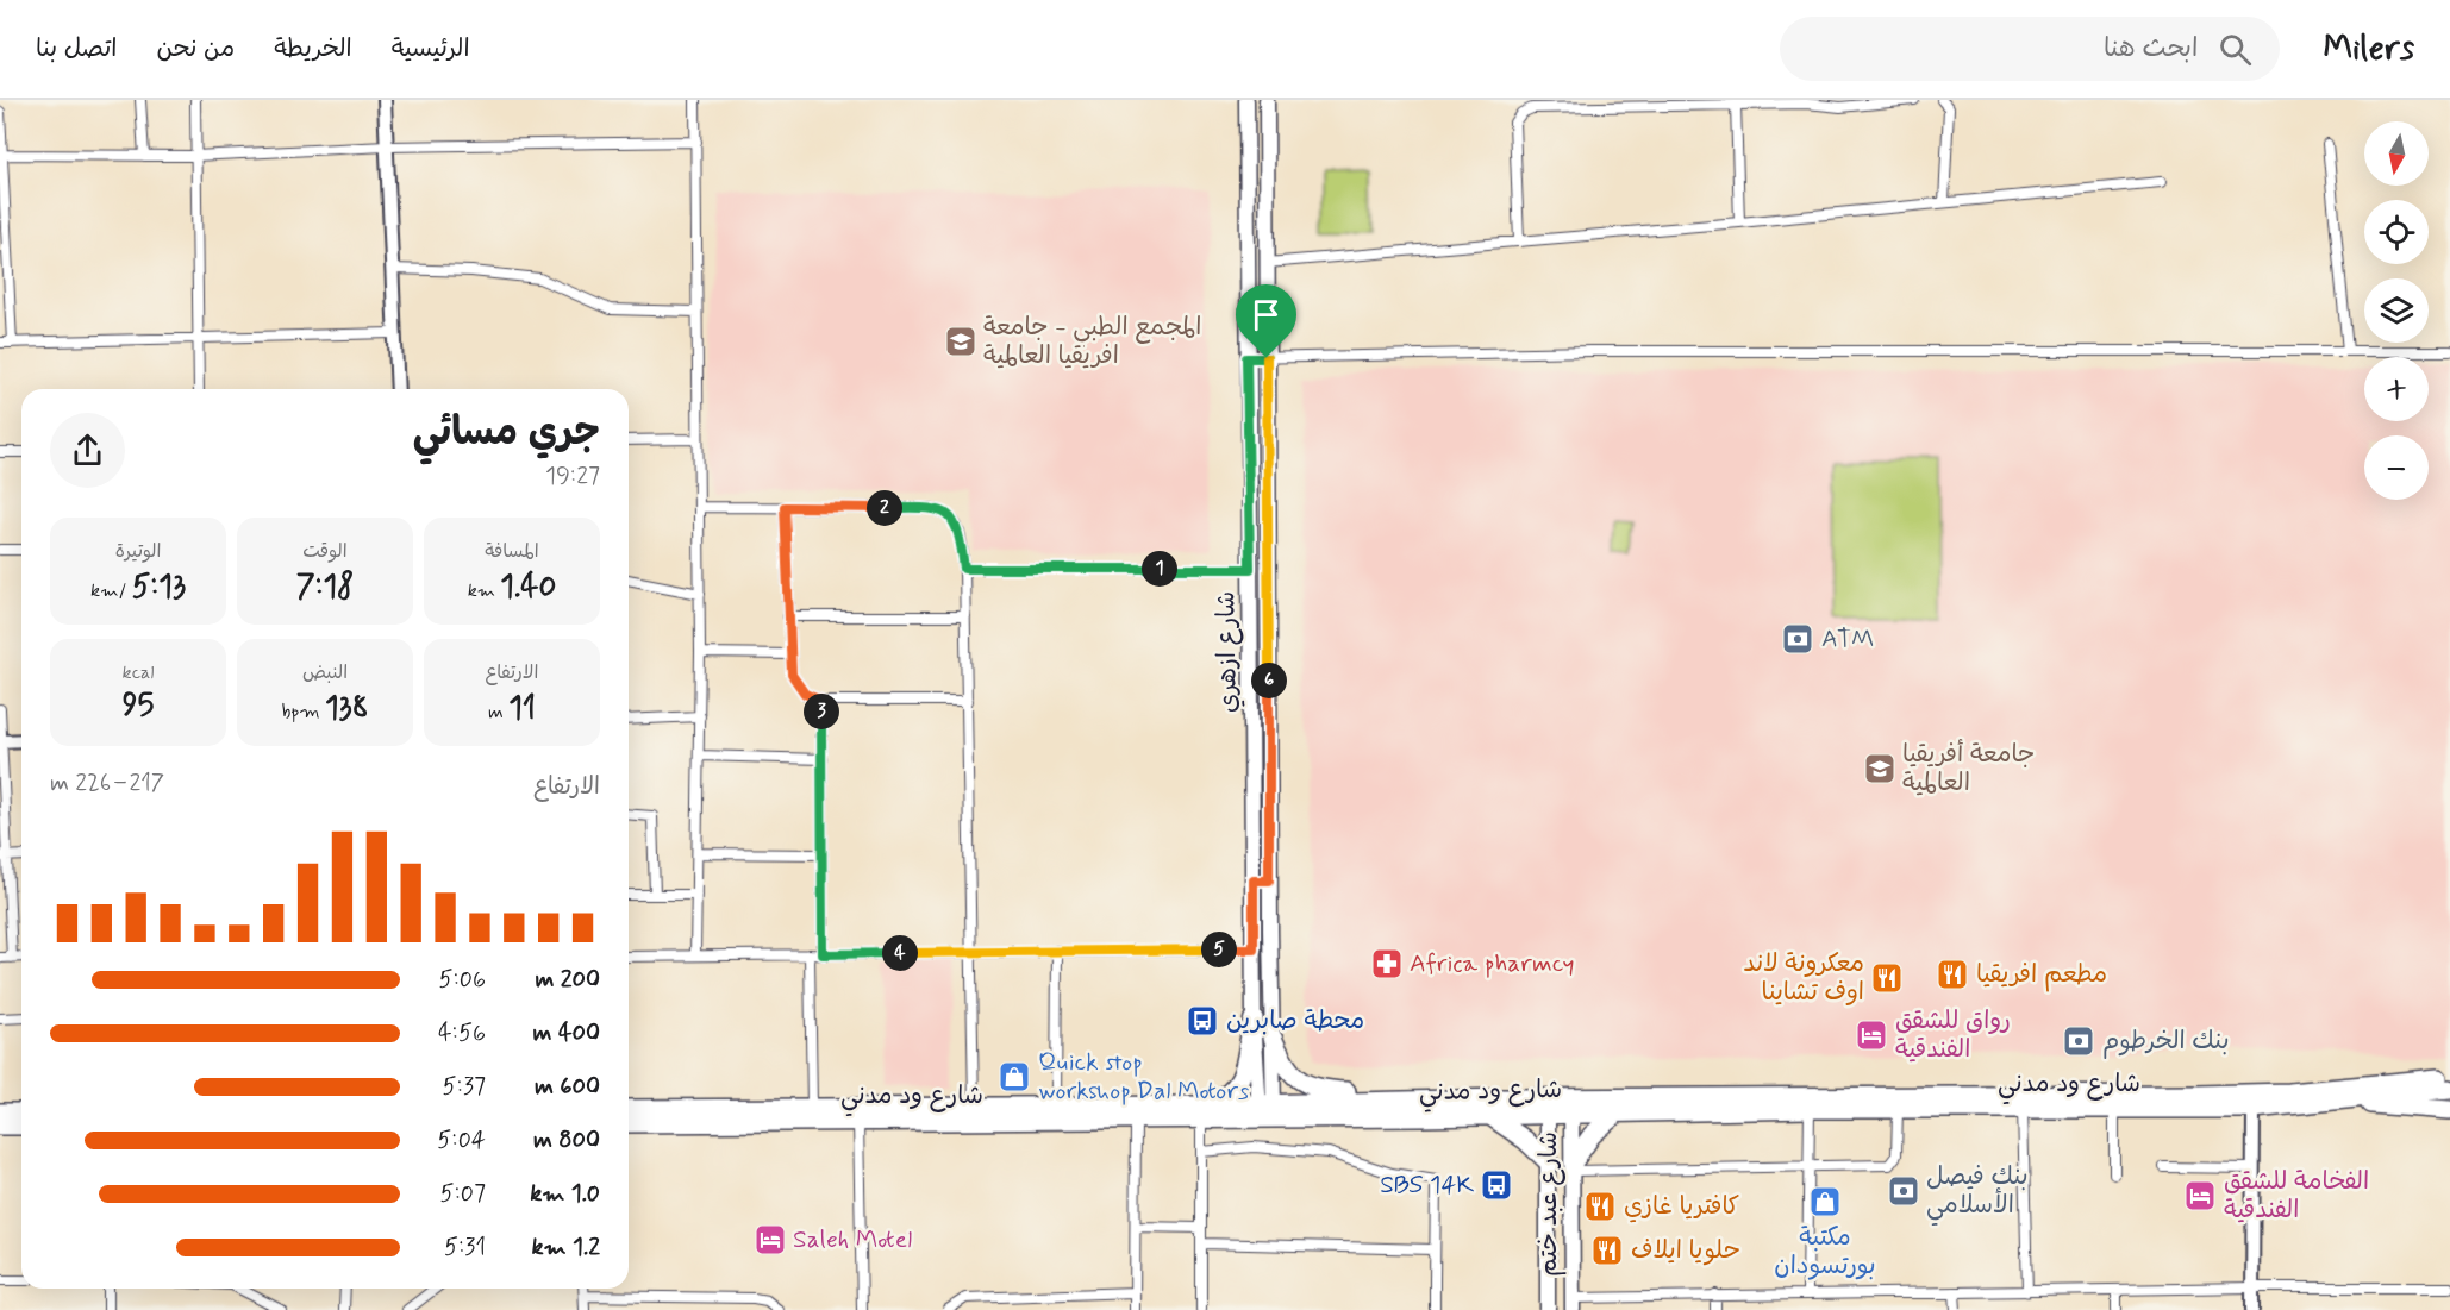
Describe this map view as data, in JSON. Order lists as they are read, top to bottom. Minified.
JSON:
{"streets":{"highway":["شارع ود مدني"],"main road":["شارع ازهري","شارع عبد ختم"]},"crossings":[["شارع ازهري","شارع ود مدني"],["شارع ود مدني","شارع عبد ختم"]],"places":{"school or university":["المجمع الطبي - جامعة افريقيا العالمية","جامعة أفريقيا العالمية"],"bank":["ATM","بنك الخرطوم","بنك فيصل الأسلامي"],"pharmacy":["Africa pharmcy"],"restaurant":["مطعم افريقيا","معكرونة لاند اوف تشاينا","كافتريا غازي","حلويا ايلاف"],"bus stop":["محطة صابرين","SBS 14K"],"hotel":["رواق للشقق الفندقية","الفخامة للشقق الفندقية","Saleh Motel"],"shop":["Quick stop workshop Dal Motors","مكتبة بورتسودان"]},"north":"bottom","page":{"header":"Milers","search":"ابحث هنا","nav":["الرئيسية","الخريطة","من نحن","اتصل بنا"],"map_buttons":["+","−"],"heading":["جري مسائي","19:27"],"pins":["2","1","6","3","5","4"],"stats":[["المسافة","1.40 km"],["الوقت","7:18"],["الوتيرة","5:13 /km"],["الارتفاع","11 m"],["النبض","138 bpm"],["kcal","95"]],"chart":["الارتفاع","217–226 m"],"list":[{"name":"200 m","note":"5:06"},{"name":"400 m","note":"4:56"},{"name":"600 m","note":"5:37"},{"name":"800 m","note":"5:04"},{"name":"1.0 km","note":"5:07"},{"name":"1.2 km","note":"5:31"}]}}
